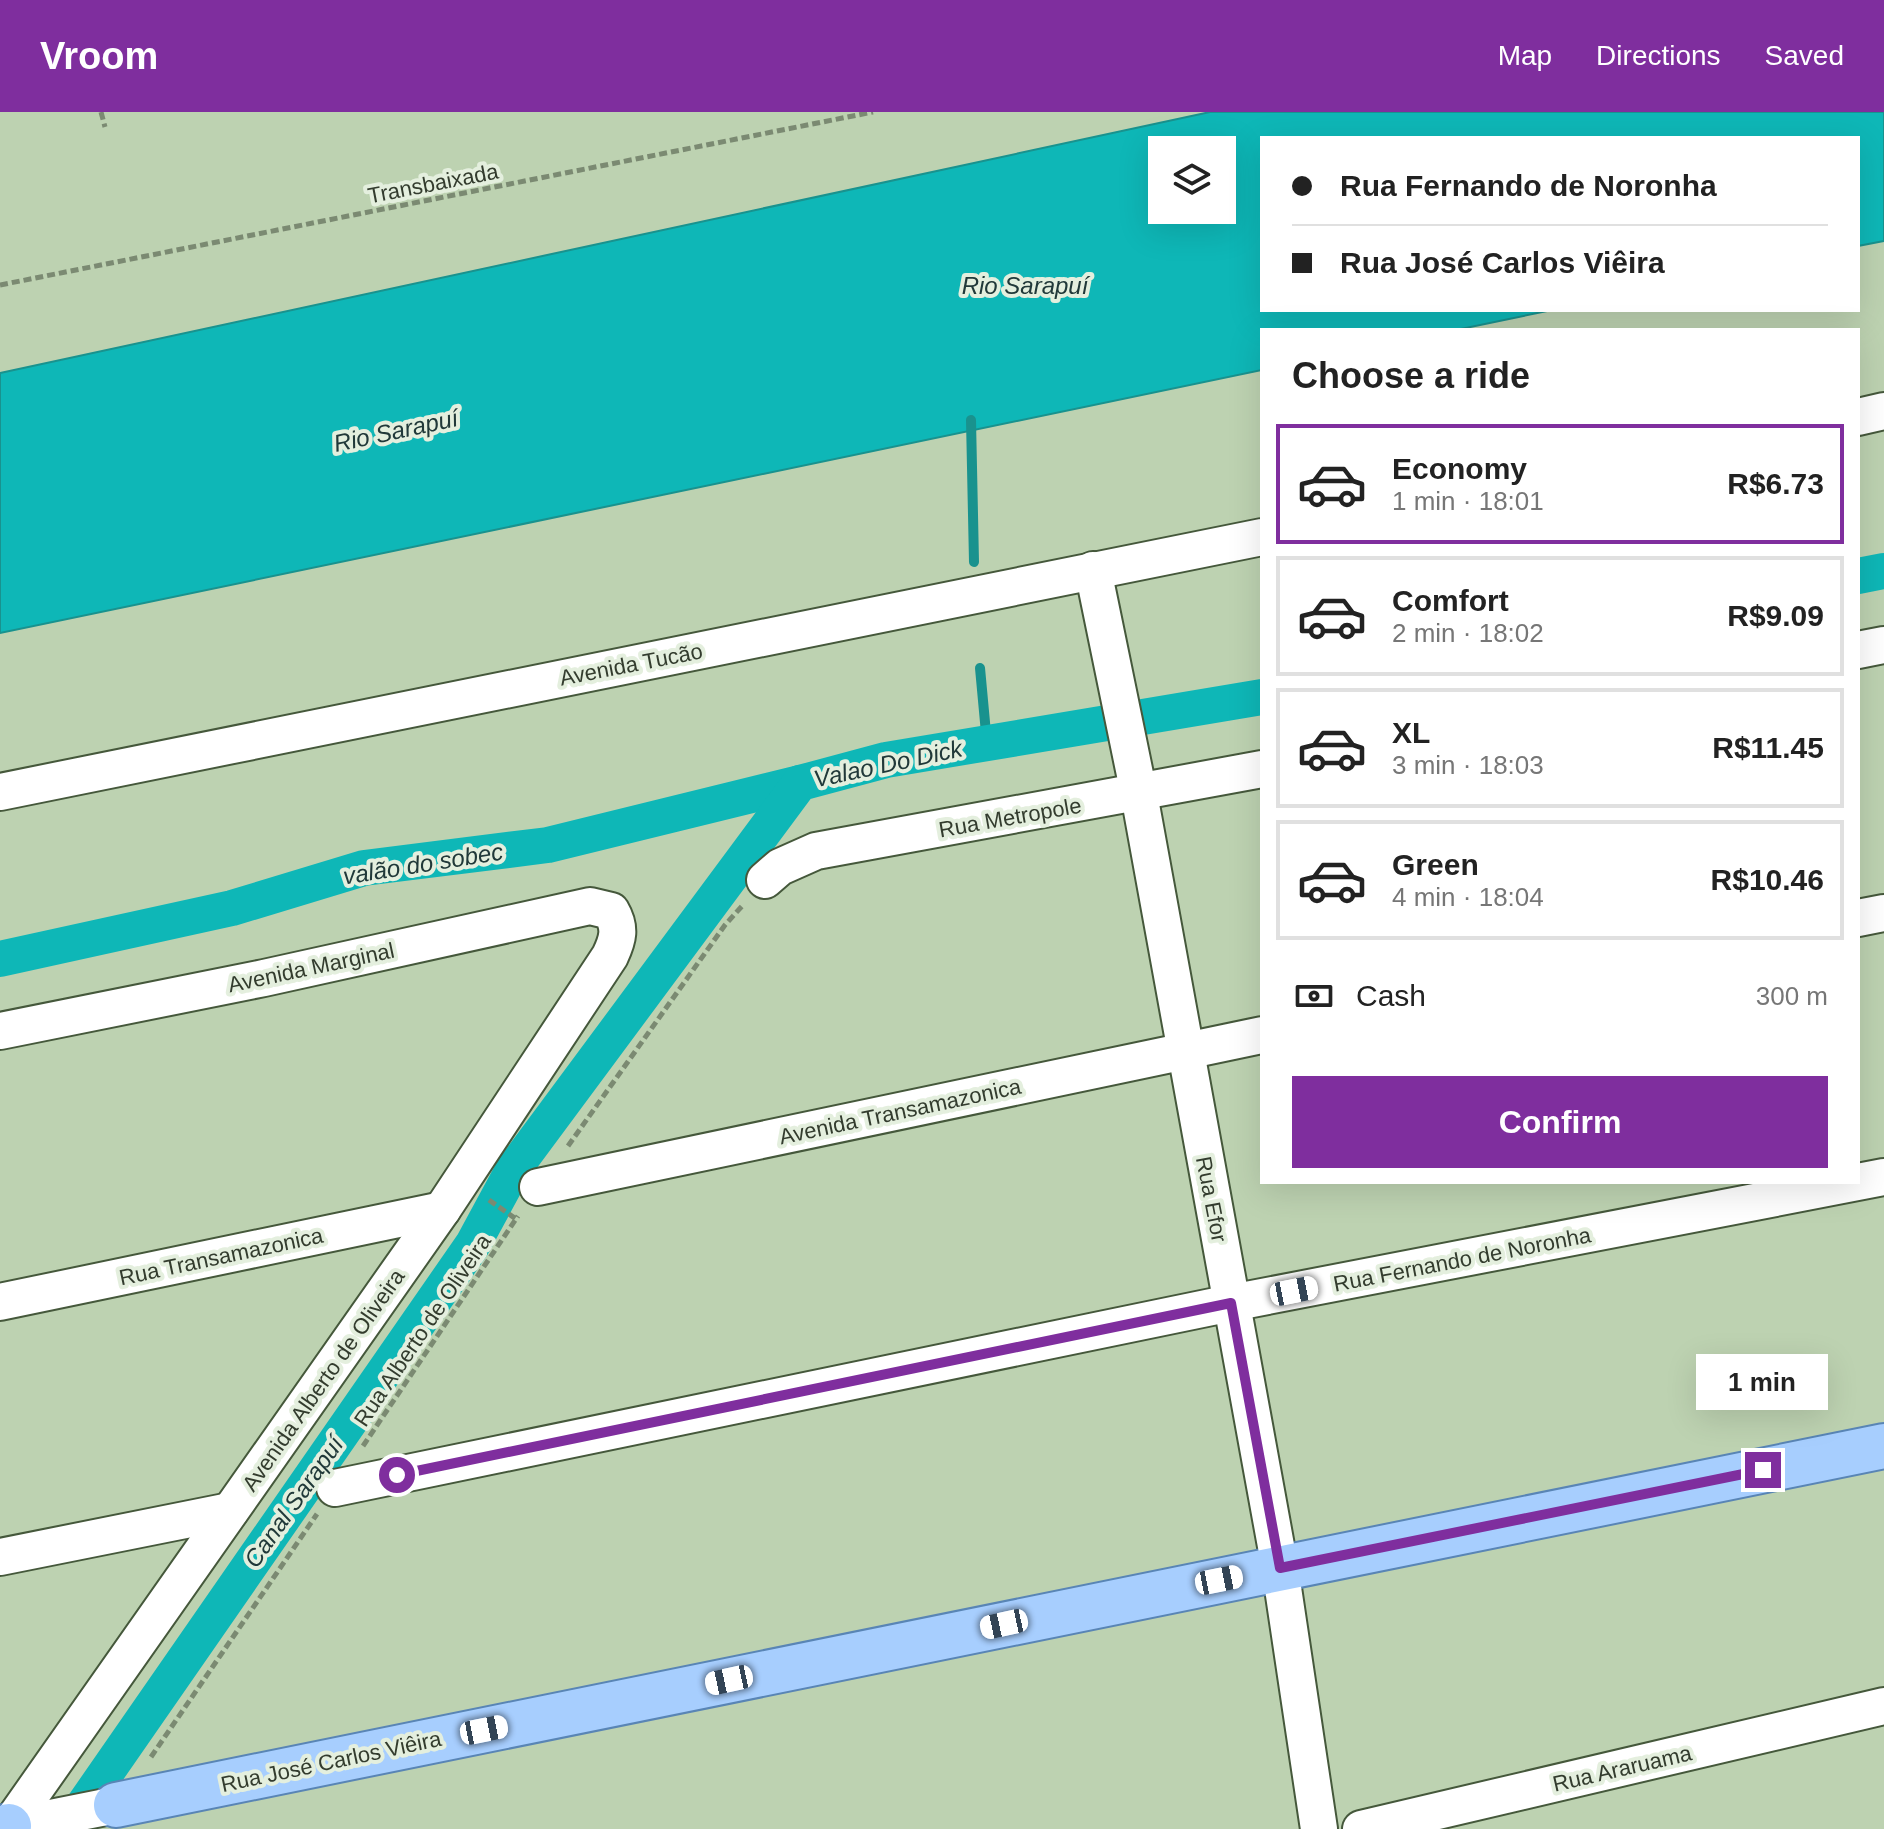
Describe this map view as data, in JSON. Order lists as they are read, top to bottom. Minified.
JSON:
{"streets":{"main road":["Rua José Carlos Viêira"],"street":["Avenida Tucão","Rua Metropole","Avenida Marginal","Avenida Transamazonica","Rua Efor","Rua Transamazonica","Rua Fernando de Noronha","Avenida Alberto de Oliveira","Rua Araruama"],"path":["Transbaixada","Rua Alberto de Oliveira"]},"crossings":[["Avenida Tucão","Rua Efor"],["Rua Metropole","Rua Efor"],["Rua Metropole","Rua Alberto de Oliveira"],["Avenida Marginal","Avenida Alberto de Oliveira"],["Avenida Transamazonica","Rua Efor"],["Avenida Transamazonica","Rua Alberto de Oliveira"],["Rua Efor","Rua Fernando de Noronha"],["Rua Efor","Rua José Carlos Viêira"],["Rua Transamazonica","Avenida Alberto de Oliveira"],["Rua Fernando de Noronha","Rua Alberto de Oliveira"],["Rua Alberto de Oliveira","Rua José Carlos Viêira"],["Avenida Alberto de Oliveira","Rua José Carlos Viêira"]],"water":["Rio Sarapuí","Valao Do Dick","valão do sobec","Canal Sarapuí"],"page":{"header":"Vroom","nav":["Map","Directions","Saved"],"banner":["Rua Fernando de Noronha","Rua José Carlos Viêira"],"heading":"Choose a ride","list":[{"name":"Economy","note":"1 min · 18:01","value":"R$6.73"},{"name":"Comfort","note":"2 min · 18:02","value":"R$9.09"},{"name":"XL","note":"3 min · 18:03","value":"R$11.45"},{"name":"Green","note":"4 min · 18:04","value":"R$10.46"}],"pay":["Cash","300 m"],"buttons":"Confirm","bubble":"1 min"}}
